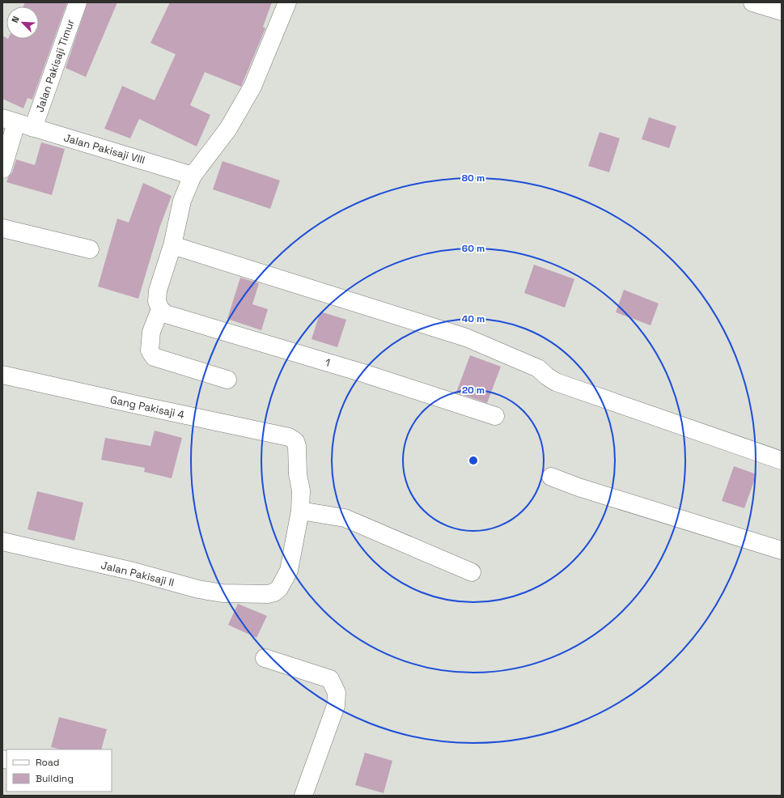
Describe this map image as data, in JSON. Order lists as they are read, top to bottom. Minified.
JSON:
{"streets":{"street":["Jalan Pakisaji Timur","Jalan Pakisaji VIII","1","Gang Pakisaji 4","Jalan Pakisaji II"]},"crossings":[["Jalan Pakisaji Timur","Jalan Pakisaji VIII"],["Gang Pakisaji 4","Jalan Pakisaji II"]],"legend":["Road","Building"],"north":"top left","rings":["80 m","60 m","40 m","20 m"]}
